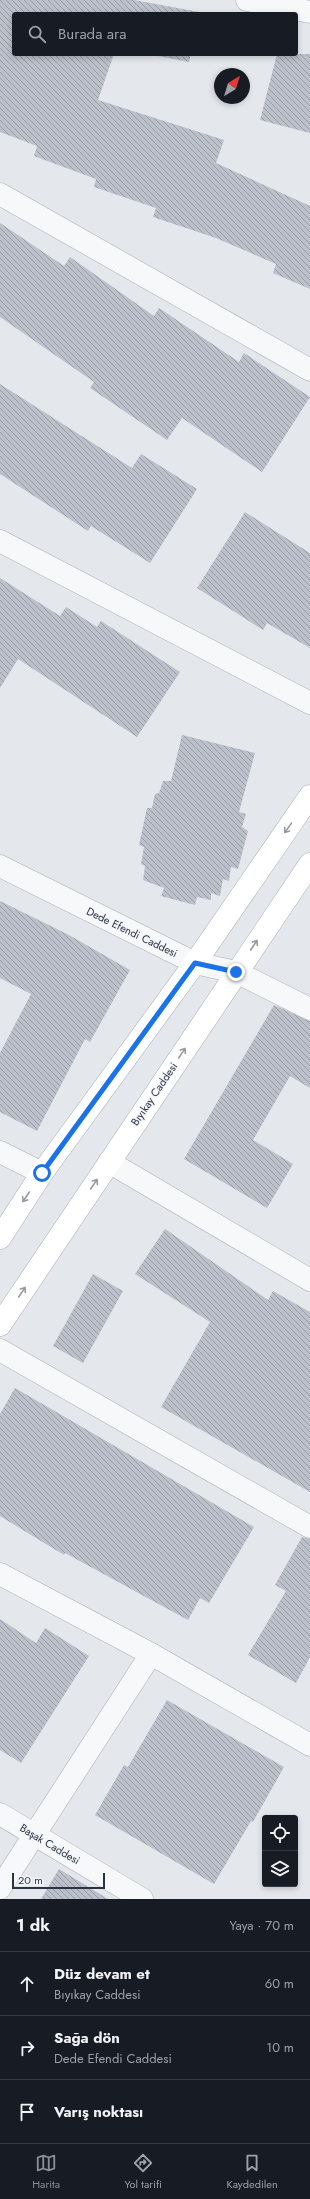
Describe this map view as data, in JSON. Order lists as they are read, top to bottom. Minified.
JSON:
{"streets":{"street":["Dede Efendi Caddesi","Bıyıkay Caddesi","Başak Caddesi"]},"crossings":[["Dede Efendi Caddesi","Bıyıkay Caddesi"]],"scale_bar":"20 m","north":"top right","page":{"search":"Burada ara","scale":"20 m","heading":["1 dk","Yaya · 70 m"],"list":[["Düz devam et","Bıyıkay Caddesi","60 m"],["Sağa dön","Dede Efendi Caddesi","10 m"],"Varış noktası"],"nav":["Harita","Yol tarifi","Kaydedilen"]}}
